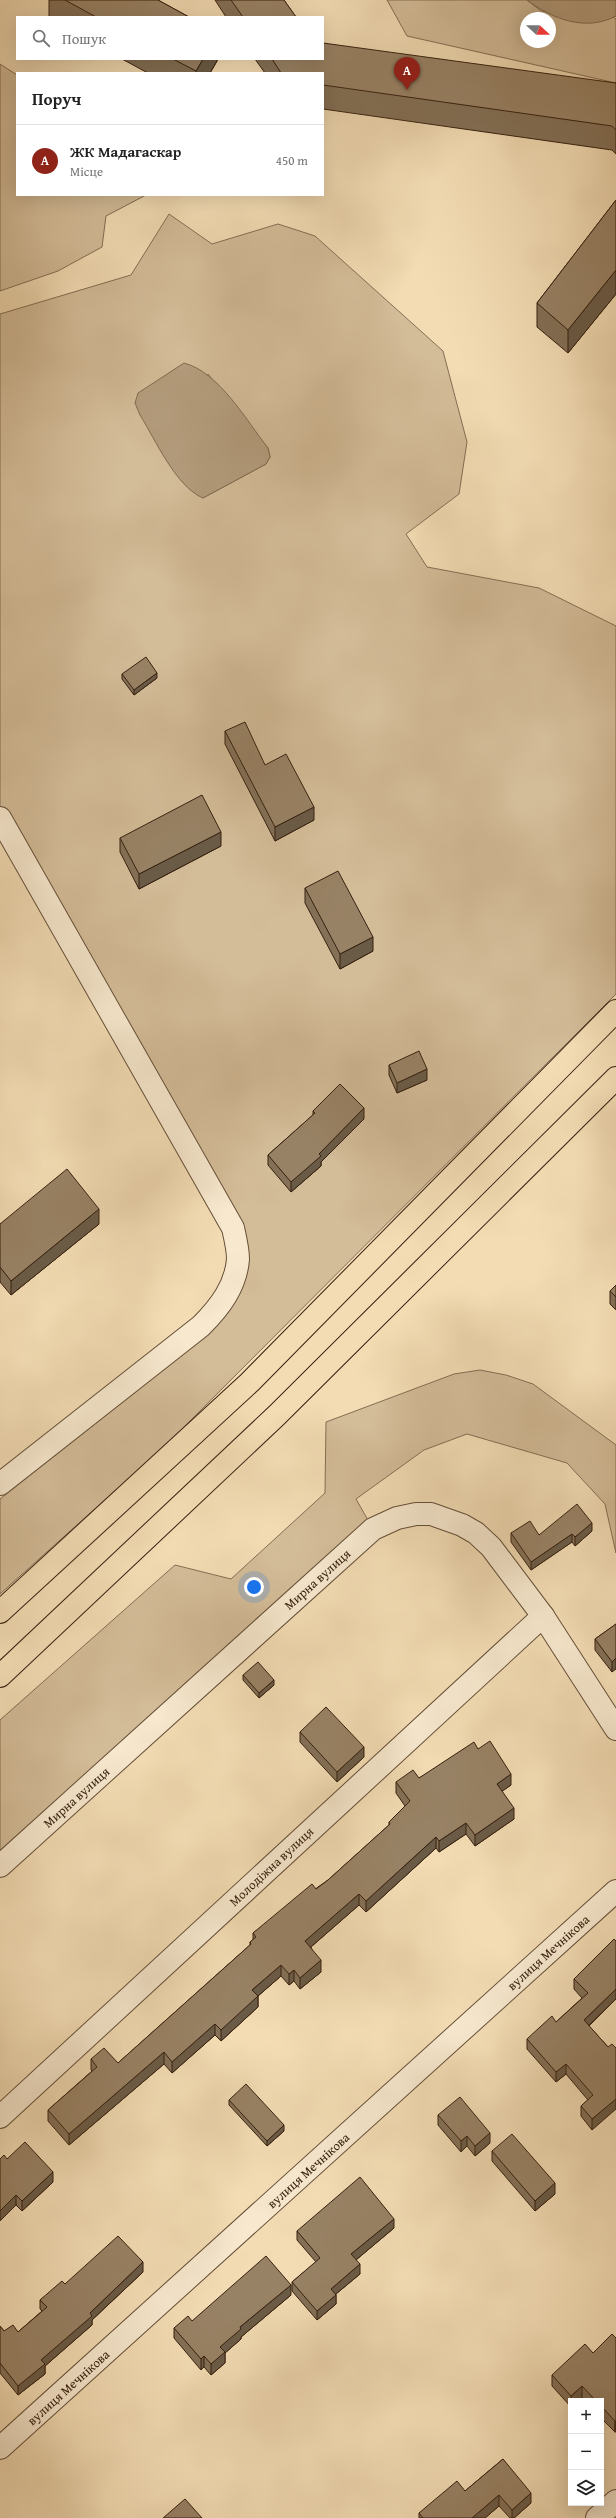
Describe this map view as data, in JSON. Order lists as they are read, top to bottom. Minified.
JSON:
{"streets":{"street":["Мирна вулиця","Молодіжна вулиця","вулиця Мечнікова"]},"crossings":[["Мирна вулиця","Молодіжна вулиця"]],"north":"right","page":{"search":"Пошук","pins":"A","heading":"Поруч","list":[{"mark":"A","name":"ЖК Мадагаскар","note":"Місце","value":"450 m"}],"map_buttons":["+","−"]}}
